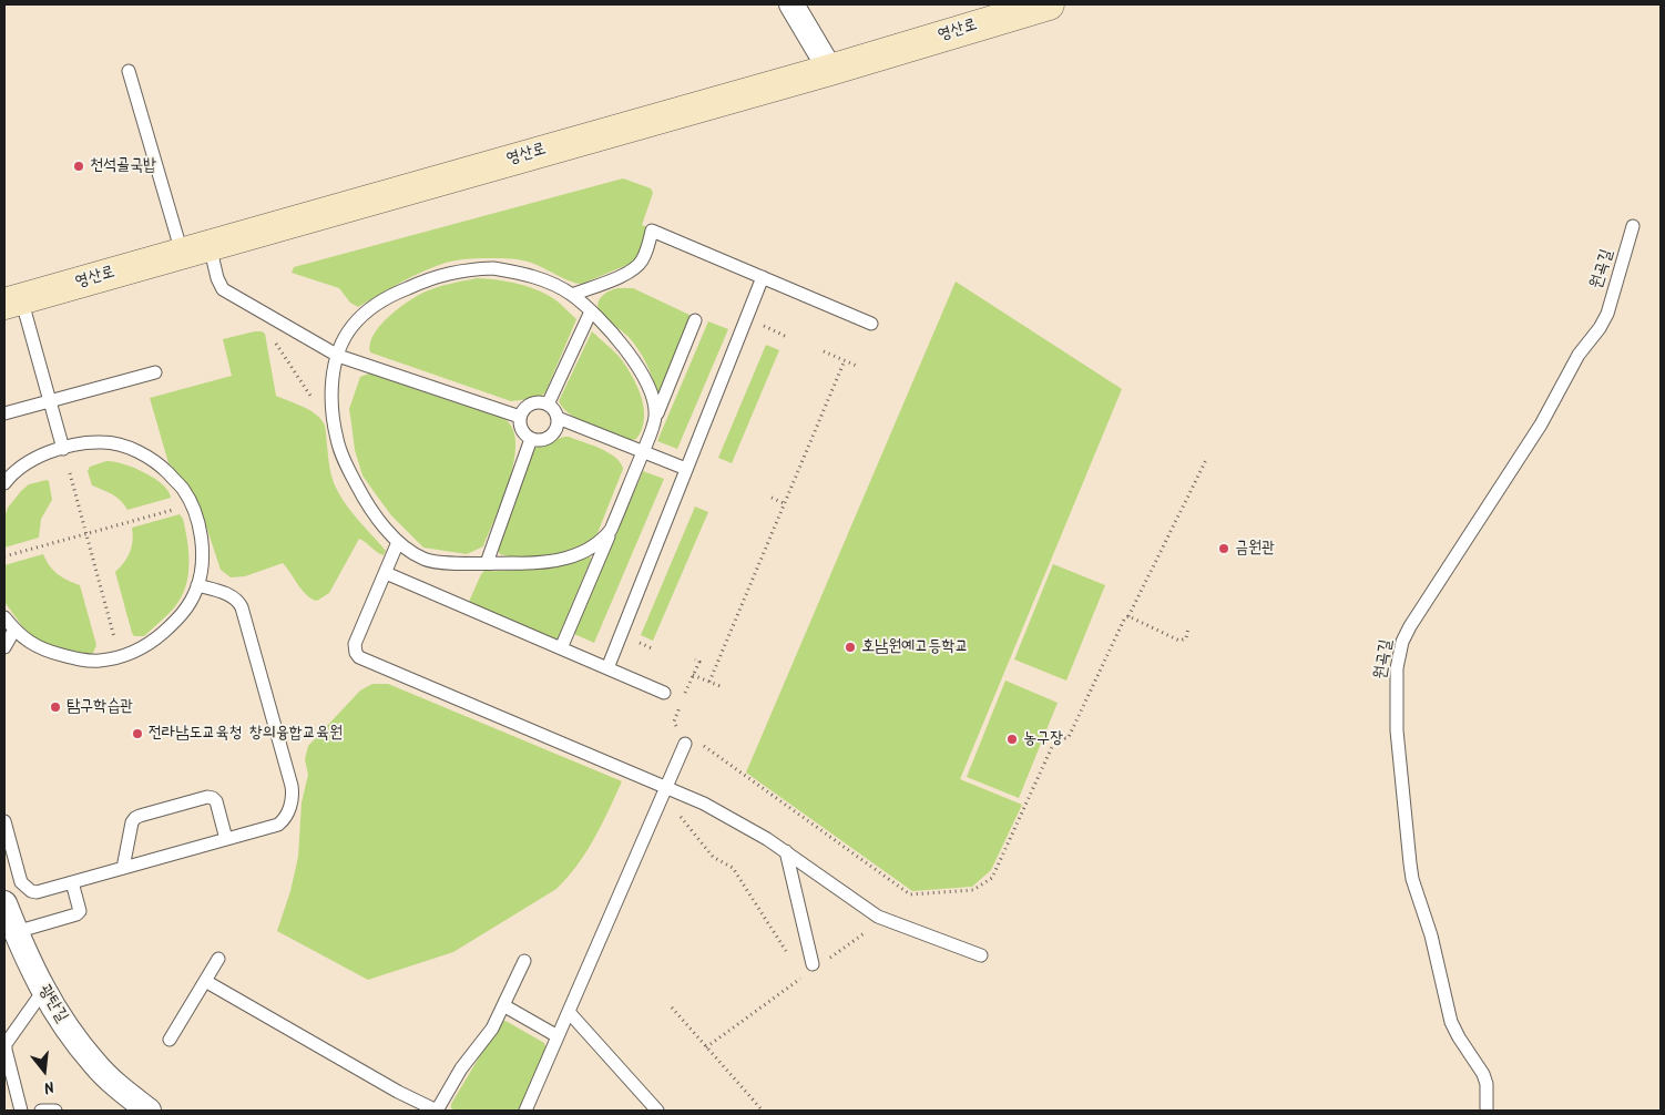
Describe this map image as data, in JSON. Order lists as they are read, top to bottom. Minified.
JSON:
{"streets":{"main road":["영산로"],"street":["광탄길"],"lane":["원곡길"]},"places":["천석골국밥","금원관","호남원예고등학교","탐구학습관","전라남도교육청 창의융합교육원","농구장"],"north":"bottom"}
